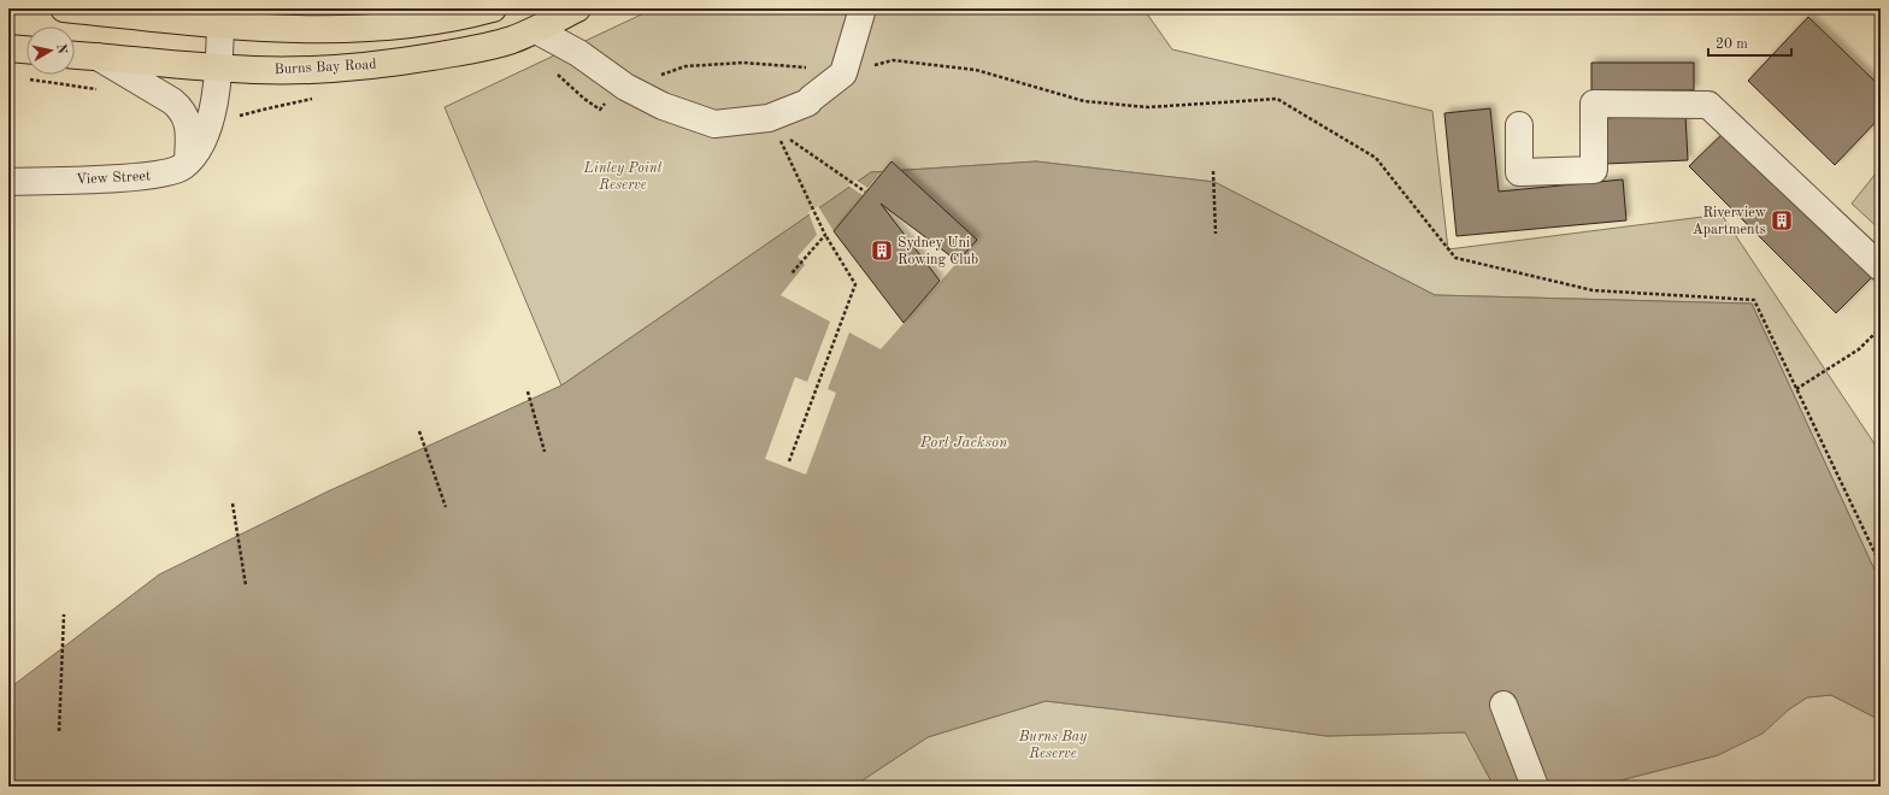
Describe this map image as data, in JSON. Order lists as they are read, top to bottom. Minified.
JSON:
{"streets":{"main road":["Burns Bay Road"],"street":["View Street"]},"water":["Port Jackson"],"parks":["Linley Point Reserve","Burns Bay Reserve"],"places":{"building":["Riverview Apartments","Sydney Uni Rowing Club"]},"scale_bar":"20 m","north":"right"}
